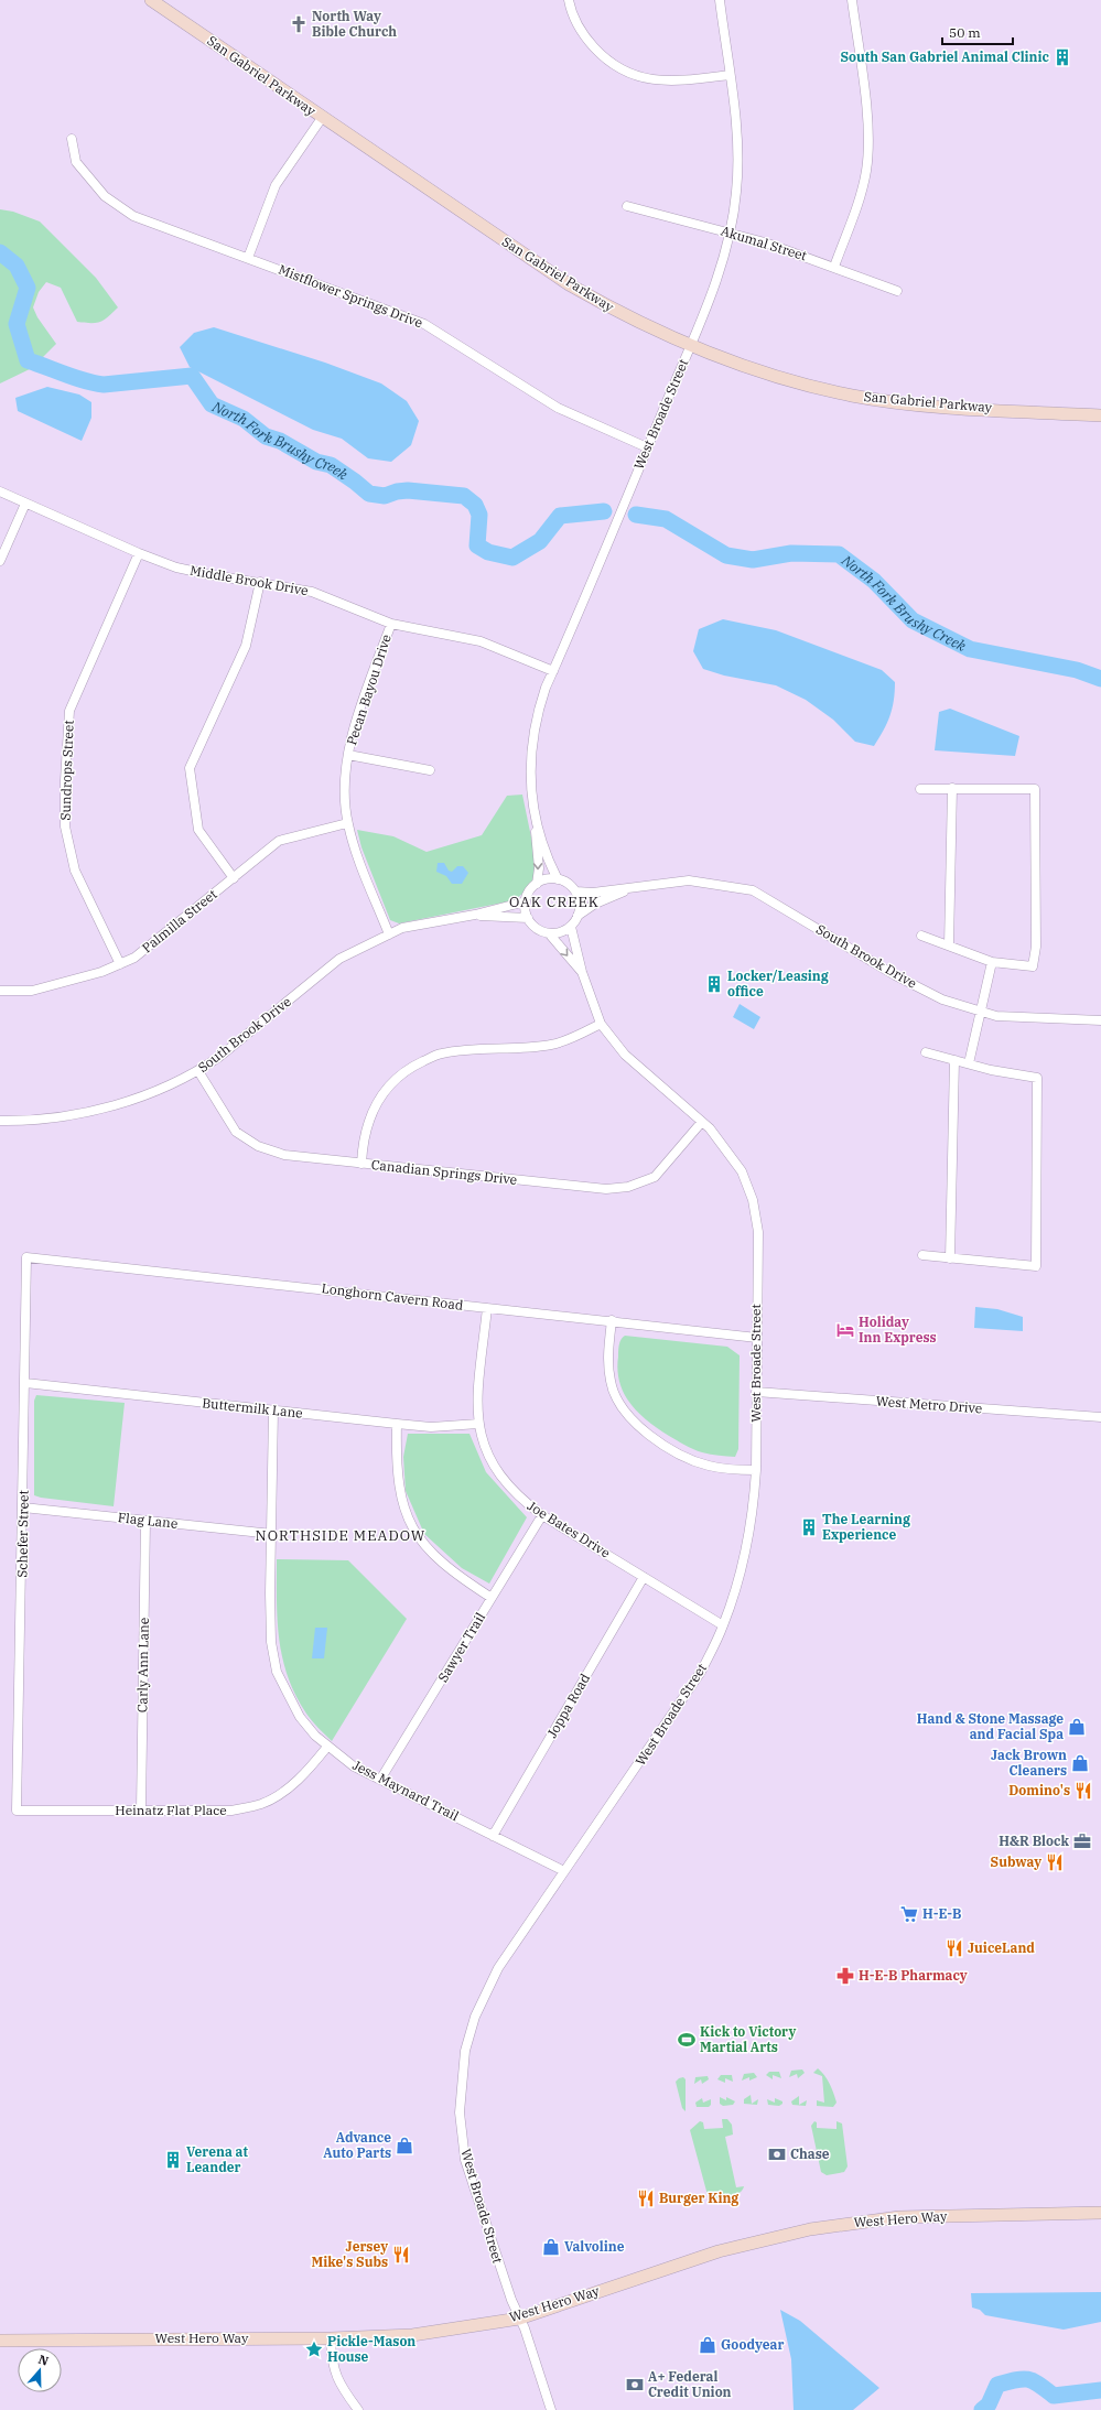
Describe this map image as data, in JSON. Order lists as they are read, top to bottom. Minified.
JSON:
{"streets":{"main road":["San Gabriel Parkway","West Hero Way"],"street":["Akumal Street","Mistflower Springs Drive","West Broade Street","Middle Brook Drive","Pecan Bayou Drive","Sundrops Street","Palmilla Street","South Brook Drive","Canadian Springs Drive","Longhorn Cavern Road","West Metro Drive","Buttermilk Lane","Flag Lane","Joe Bates Drive","Schefer Street","Sawyer Trail","Carly Ann Lane","Joppa Road","Jess Maynard Trail","Heinatz Flat Place"]},"crossings":[["San Gabriel Parkway","West Broade Street"],["Akumal Street","West Broade Street"],["Mistflower Springs Drive","West Broade Street"],["West Broade Street","Middle Brook Drive"],["West Broade Street","South Brook Drive"],["West Broade Street","Canadian Springs Drive"],["West Broade Street","Longhorn Cavern Road"],["West Broade Street","West Metro Drive"],["West Broade Street","Joe Bates Drive"],["West Broade Street","Jess Maynard Trail"],["West Broade Street","West Hero Way"],["Middle Brook Drive","Pecan Bayou Drive"],["Middle Brook Drive","Sundrops Street"],["Pecan Bayou Drive","Palmilla Street"],["Pecan Bayou Drive","South Brook Drive"],["Sundrops Street","Palmilla Street"],["South Brook Drive","Canadian Springs Drive"],["Longhorn Cavern Road","Joe Bates Drive"],["Longhorn Cavern Road","Schefer Street"],["Buttermilk Lane","Joe Bates Drive"],["Buttermilk Lane","Schefer Street"],["Buttermilk Lane","Jess Maynard Trail"],["Flag Lane","Schefer Street"],["Flag Lane","Carly Ann Lane"],["Flag Lane","Jess Maynard Trail"],["Joe Bates Drive","Sawyer Trail"],["Joe Bates Drive","Joppa Road"],["Schefer Street","Heinatz Flat Place"],["Sawyer Trail","Jess Maynard Trail"],["Carly Ann Lane","Heinatz Flat Place"],["Joppa Road","Jess Maynard Trail"],["Jess Maynard Trail","Heinatz Flat Place"]],"districts":["OAK CREEK","NORTHSIDE MEADOW"],"water":["North Fork Brushy Creek"],"places":{"church":["North Way Bible Church"],"building":["South San Gabriel Animal Clinic","Locker/Leasing office","The Learning Experience","Verena at Leander"],"hotel":["Holiday Inn Express"],"shop":["Hand & Stone Massage and Facial Spa","Jack Brown Cleaners","Advance Auto Parts","Valvoline","Goodyear"],"restaurant":["Domino's","Subway","JuiceLand","Burger King","Jersey Mike's Subs"],"office":["H&R Block"],"supermarket":["H-E-B"],"pharmacy":["H-E-B Pharmacy"],"sports":["Kick to Victory Martial Arts"],"bank":["Chase","A+ Federal Credit Union"],"place":["Pickle-Mason House"]},"scale_bar":"50 m","north":"top"}
